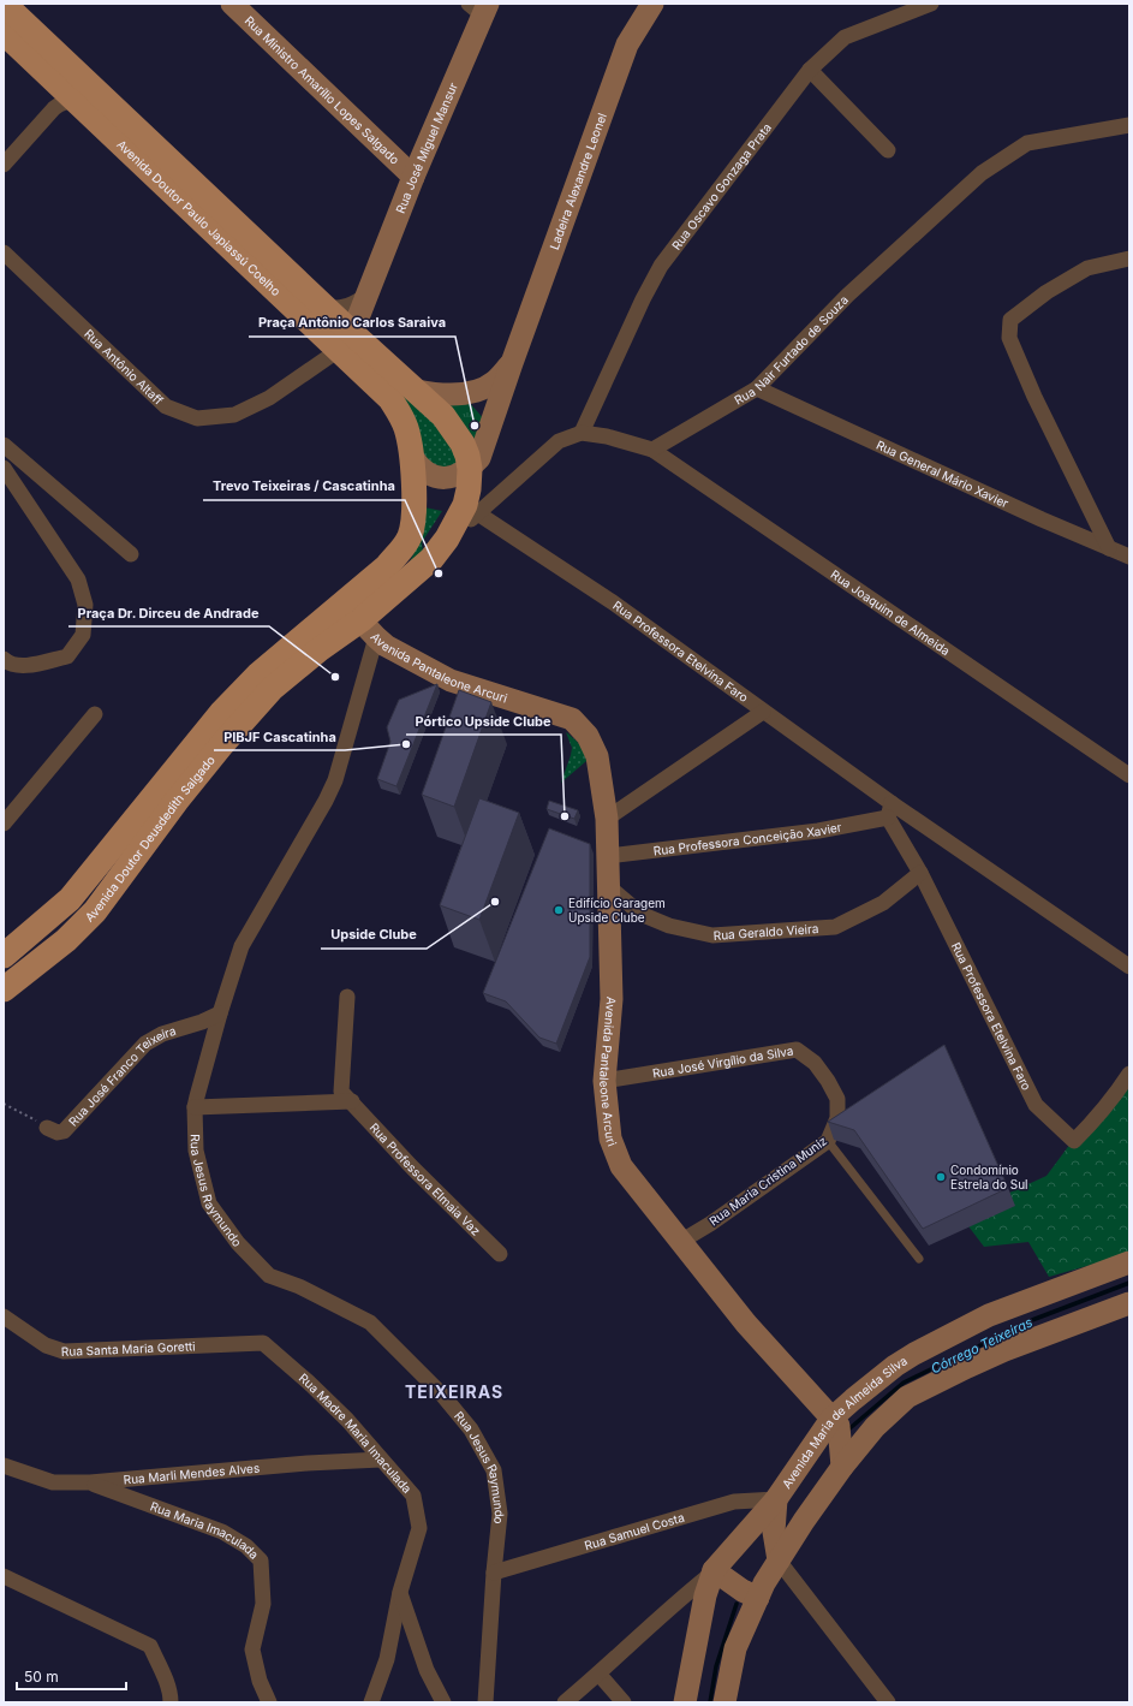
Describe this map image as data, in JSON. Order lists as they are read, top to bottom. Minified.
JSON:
{"streets":{"main road":["Avenida Doutor Paulo Japiassú Coelho","Avenida Doutor Deusdedith Salgado"],"street":["Rua Ministro Amarílio Lopes Salgado","Rua José Miguel Mansur","Ladeira Alexandre Leonel","Rua Oscavo Gonzaga Prata","Rua Nair Furtado de Souza","Rua Antônio Altaff","Rua General Mário Xavier","Rua Joaquim de Almeida","Rua Professora Etelvina Faro","Avenida Pantaleone Arcuri","Rua Professora Conceição Xavier","Rua Geraldo Vieira","Rua José Virgílio da Silva","Rua José Franco Teixeira","Rua Professora Elmaia Vaz","Rua Maria Cristina Muniz","Rua Jesus Raymundo","Rua Santa Maria Goretti","Avenida Maria de Almeida Silva","Rua Madre Maria Imaculada","Rua Marli Mendes Alves","Rua Samuel Costa","Rua Maria Imaculada"]},"crossings":[["Rua Ministro Amarílio Lopes Salgado","Rua José Miguel Mansur"],["Rua José Miguel Mansur","Avenida Doutor Paulo Japiassú Coelho"],["Rua José Miguel Mansur","Rua Antônio Altaff"],["Ladeira Alexandre Leonel","Avenida Doutor Paulo Japiassú Coelho"],["Ladeira Alexandre Leonel","Avenida Doutor Deusdedith Salgado"],["Avenida Doutor Paulo Japiassú Coelho","Rua Antônio Altaff"],["Avenida Doutor Paulo Japiassú Coelho","Avenida Doutor Deusdedith Salgado"],["Rua Nair Furtado de Souza","Rua General Mário Xavier"],["Rua Nair Furtado de Souza","Rua Joaquim de Almeida"],["Rua Professora Etelvina Faro","Avenida Doutor Deusdedith Salgado"],["Rua Professora Etelvina Faro","Rua Professora Conceição Xavier"],["Rua Professora Etelvina Faro","Rua Geraldo Vieira"],["Avenida Pantaleone Arcuri","Avenida Doutor Deusdedith Salgado"],["Avenida Pantaleone Arcuri","Rua Professora Conceição Xavier"],["Avenida Pantaleone Arcuri","Rua Geraldo Vieira"],["Avenida Pantaleone Arcuri","Rua José Virgílio da Silva"],["Avenida Pantaleone Arcuri","Rua Maria Cristina Muniz"],["Avenida Pantaleone Arcuri","Rua Jesus Raymundo"],["Avenida Pantaleone Arcuri","Avenida Maria de Almeida Silva"],["Avenida Doutor Deusdedith Salgado","Rua Jesus Raymundo"],["Rua José Virgílio da Silva","Rua Maria Cristina Muniz"],["Rua José Franco Teixeira","Rua Jesus Raymundo"],["Rua Jesus Raymundo","Rua Samuel Costa"],["Rua Santa Maria Goretti","Rua Madre Maria Imaculada"],["Avenida Maria de Almeida Silva","Rua Samuel Costa"],["Rua Madre Maria Imaculada","Rua Marli Mendes Alves"],["Rua Marli Mendes Alves","Rua Maria Imaculada"]],"districts":["TEIXEIRAS"],"water":["Córrego Teixeiras"],"places":["Praça Antônio Carlos Saraiva","Trevo Teixeiras / Cascatinha","Praça Dr. Dirceu de Andrade","PIBJF Cascatinha","Pórtico Upside Clube","Upside Clube","Edifício Garagem Upside Clube","Condomínio Estrela do Sul"],"scale_bar":"50 m"}
